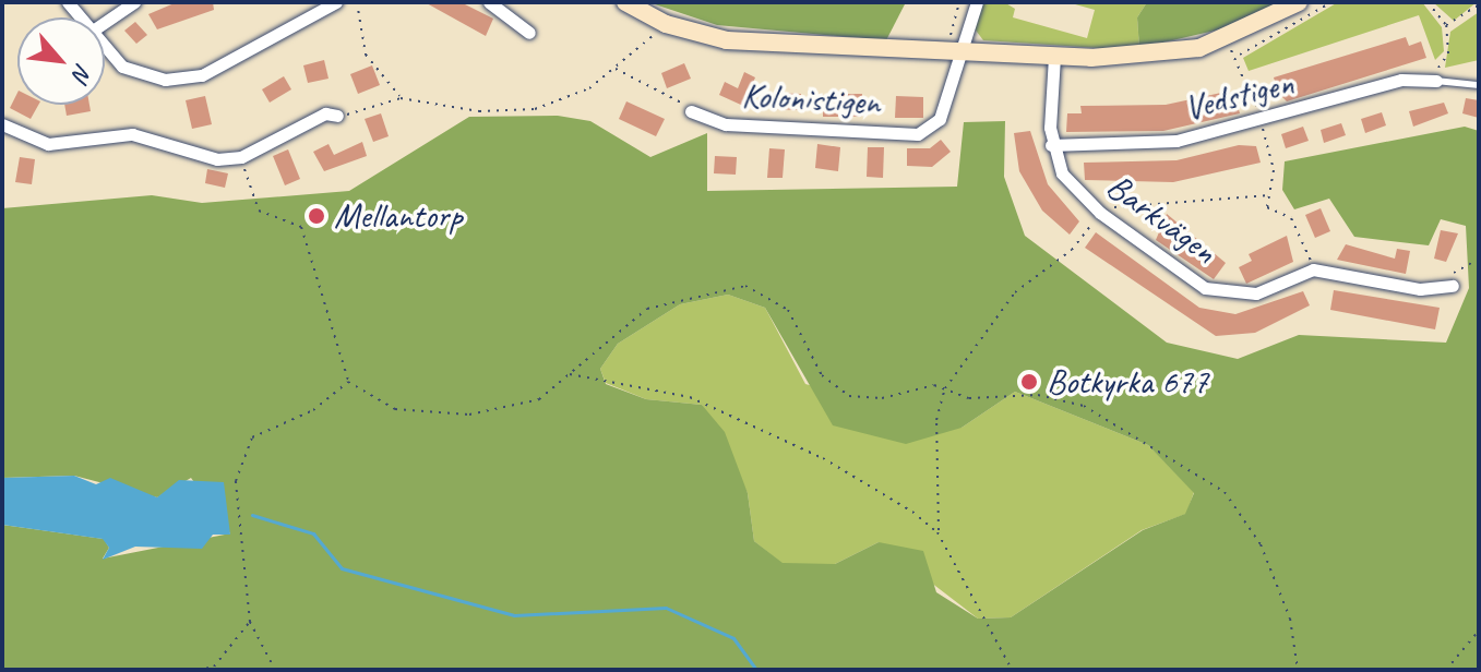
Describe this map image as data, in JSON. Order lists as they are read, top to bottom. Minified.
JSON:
{"streets":{"street":["Vedstigen","Kolonistigen","Barkvägen"]},"crossings":[["Vedstigen","Barkvägen"]],"places":["Mellantorp","Botkyrka 677"],"north":"bottom right"}
